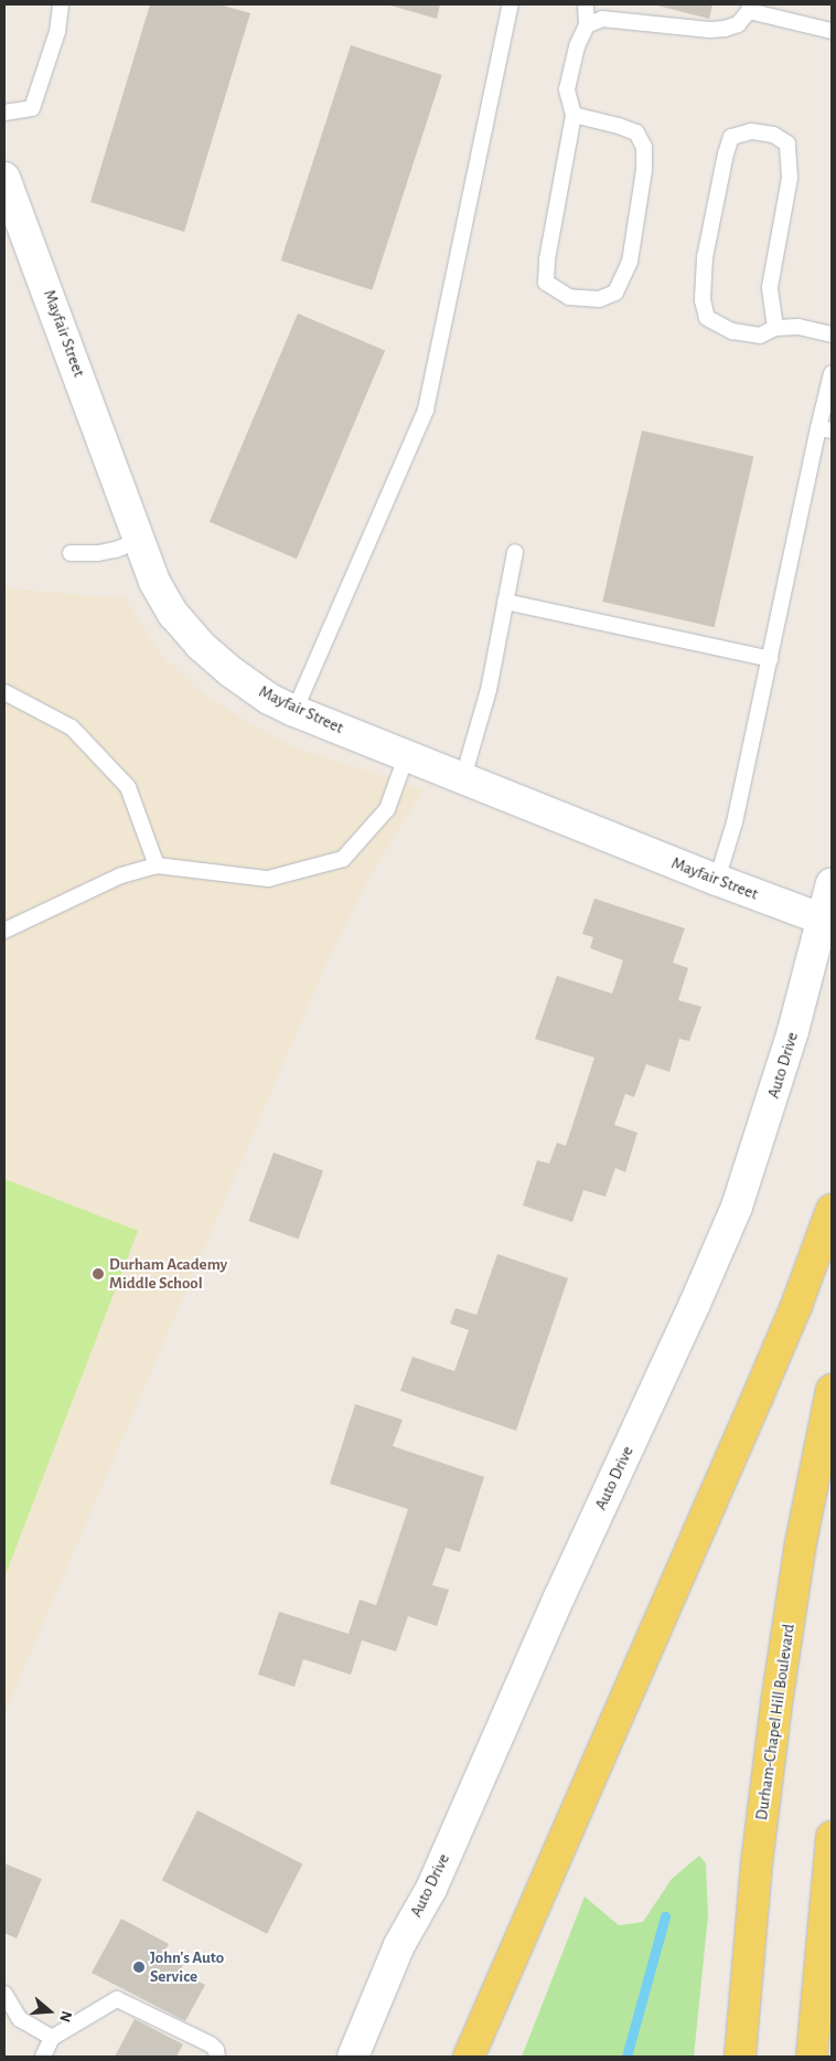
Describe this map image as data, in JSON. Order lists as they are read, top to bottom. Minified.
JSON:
{"streets":{"main road":["Durham-Chapel Hill Boulevard"],"street":["Mayfair Street","Auto Drive"]},"crossings":[["Mayfair Street","Auto Drive"]],"places":["Durham Academy Middle School","John's Auto Service"],"north":"right"}
